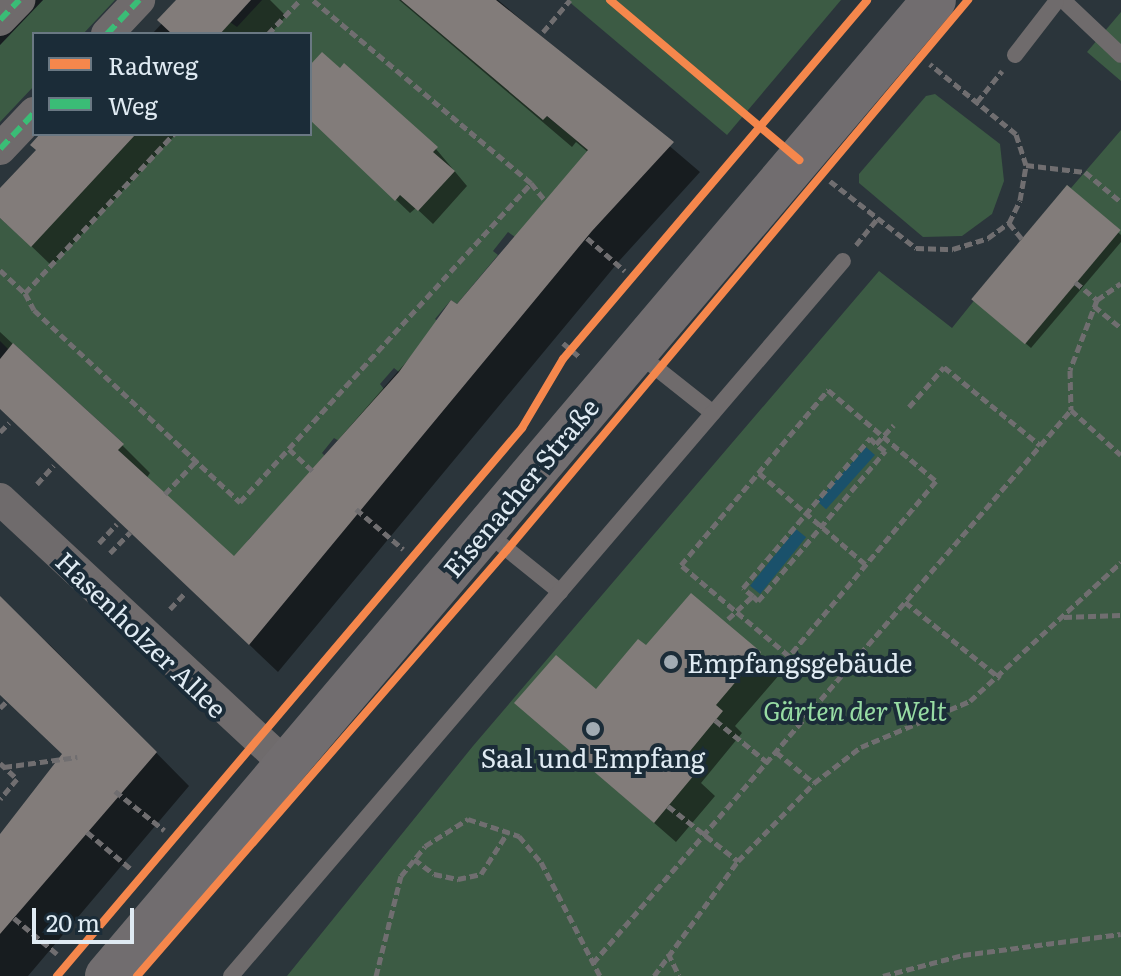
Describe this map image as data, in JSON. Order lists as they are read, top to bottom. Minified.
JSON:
{"streets":{"street":["Eisenacher Straße","Hasenholzer Allee"]},"crossings":[["Eisenacher Straße","Hasenholzer Allee"]],"parks":["Gärten der Welt"],"places":["Empfangsgebäude","Saal und Empfang"],"legend":["Radweg","Weg"],"scale_bar":"20 m"}
